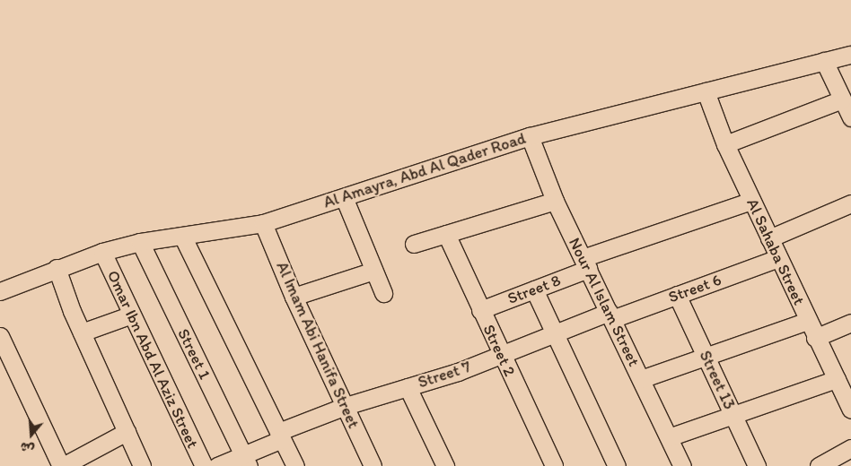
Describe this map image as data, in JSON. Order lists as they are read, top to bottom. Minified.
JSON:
{"streets":{"street":["Al Amayra, Abd Al Qader Road","Al Sahaba Street","Street 6","Street 8","Nour Al Islam Street","Al Imam Abi Hanifa Street","Street 2","Street 1","Omar Ibn Abd Al Aziz Street","Street 7","Street 13"]},"crossings":[["Al Amayra, Abd Al Qader Road","Al Sahaba Street"],["Al Amayra, Abd Al Qader Road","Nour Al Islam Street"],["Al Amayra, Abd Al Qader Road","Al Imam Abi Hanifa Street"],["Al Amayra, Abd Al Qader Road","Street 1"],["Al Amayra, Abd Al Qader Road","Omar Ibn Abd Al Aziz Street"],["Al Sahaba Street","Street 6"],["Al Sahaba Street","Street 8"],["Street 6","Nour Al Islam Street"],["Street 6","Street 7"],["Street 6","Street 13"],["Street 8","Nour Al Islam Street"],["Street 8","Street 2"],["Nour Al Islam Street","Street 7"],["Al Imam Abi Hanifa Street","Street 7"],["Street 2","Street 7"],["Street 1","Street 7"]],"north":"bottom"}
